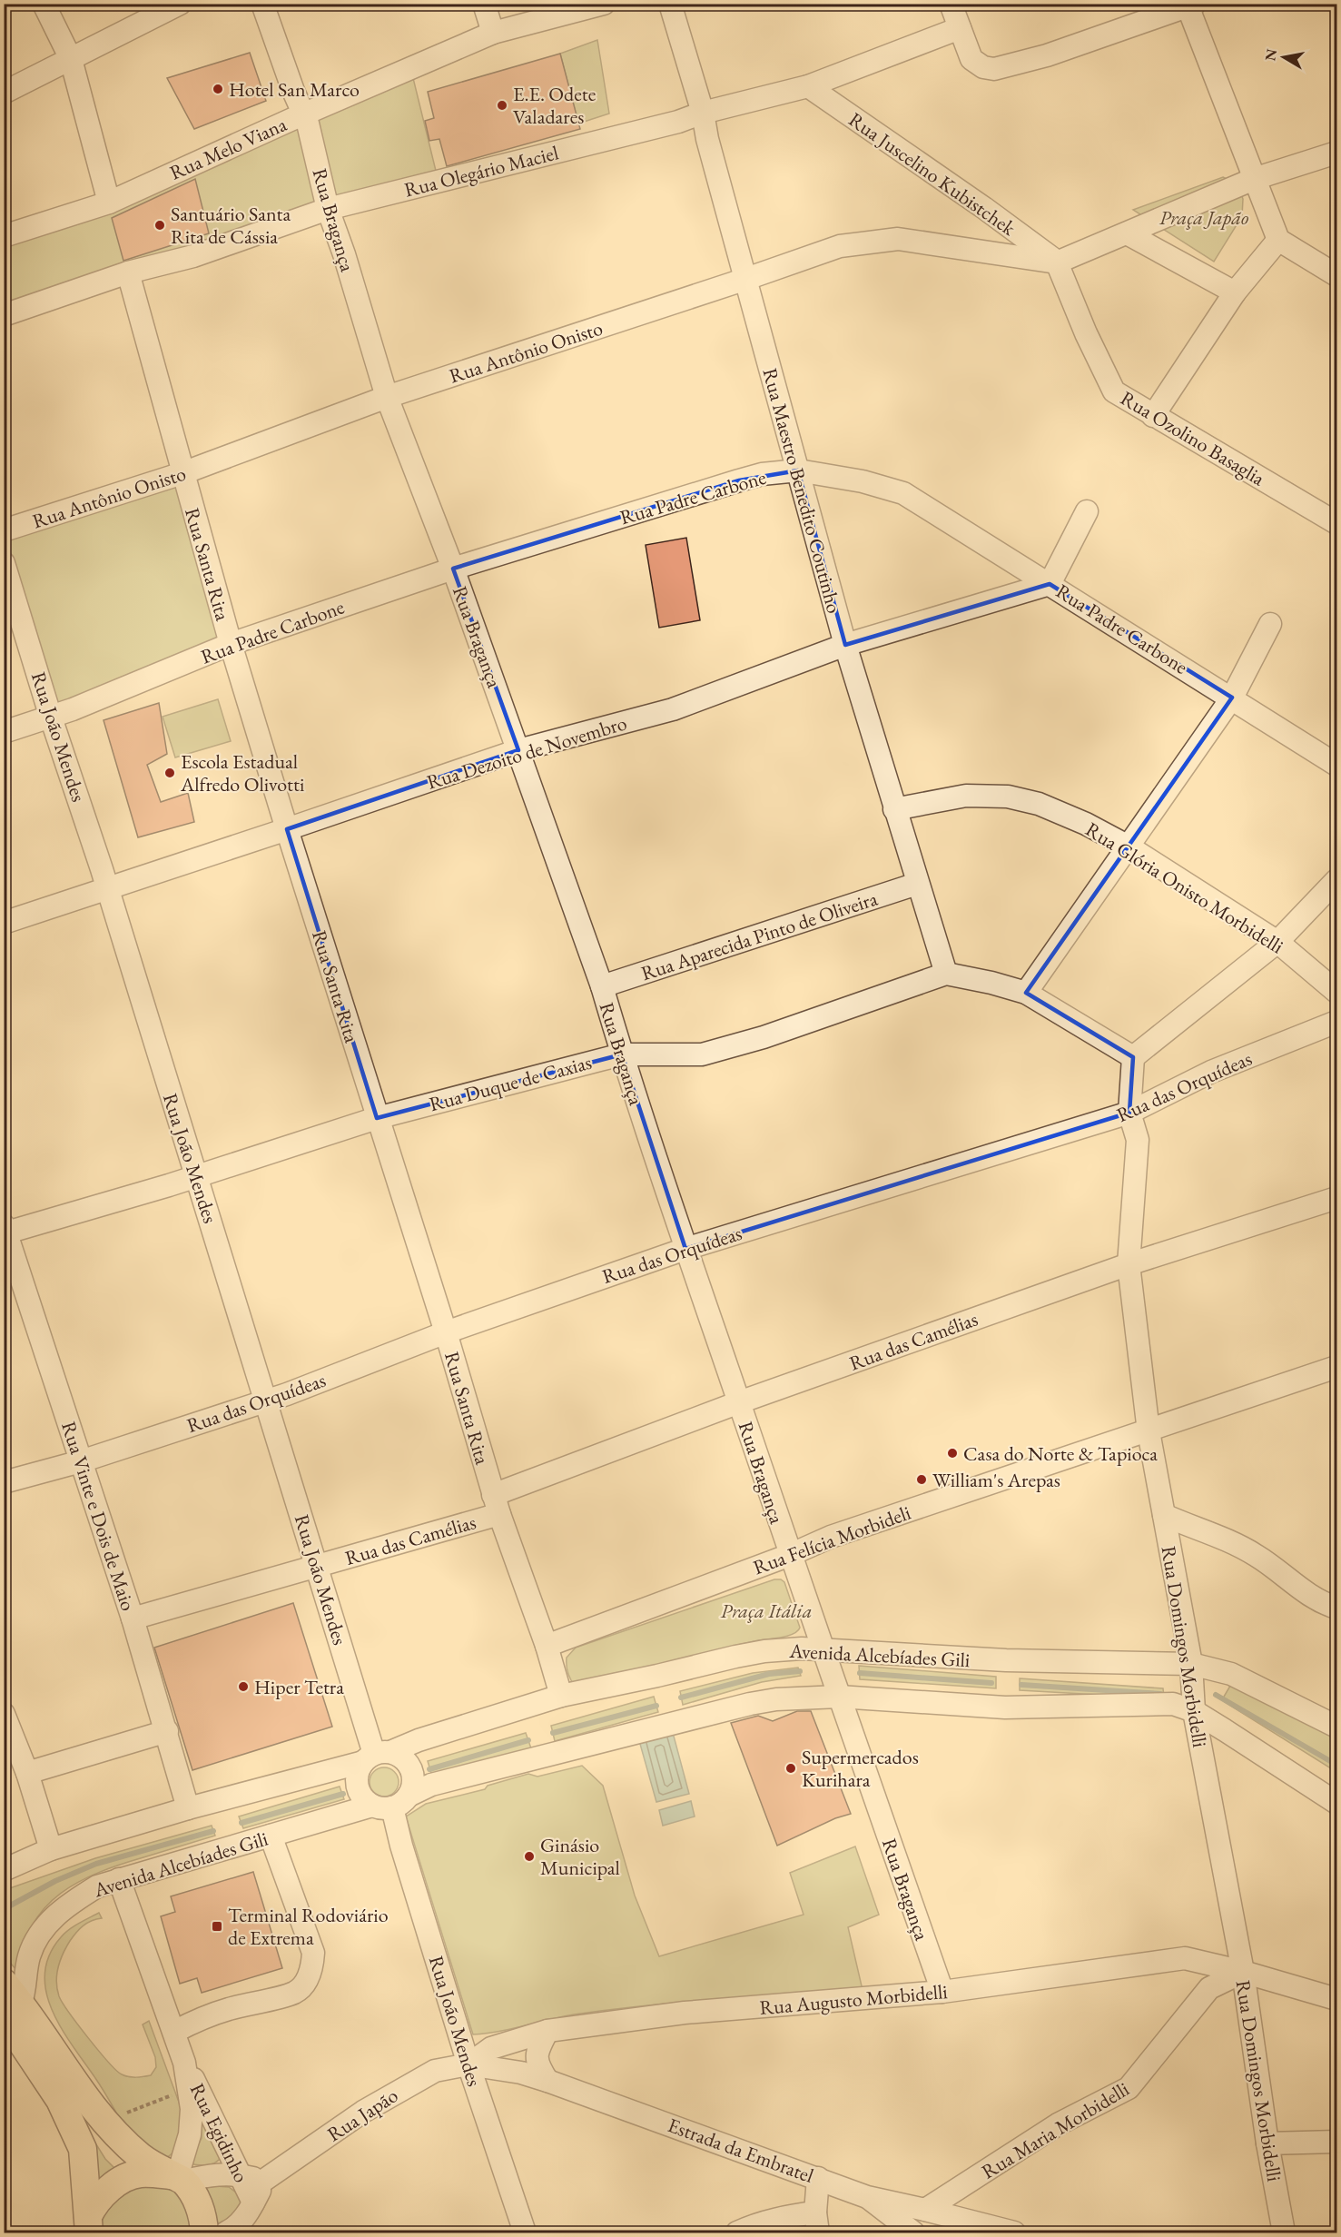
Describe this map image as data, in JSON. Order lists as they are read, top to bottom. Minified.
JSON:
{"streets":{"street":["Rua Melo Viana","Rua Olegário Maciel","Rua Juscelino Kubistchek","Rua Bragança","Rua Antônio Onisto","Rua Ozolino Basaglia","Rua Maestro Benedito Coutinho","Rua Padre Carbone","Rua Santa Rita","Rua João Mendes","Rua Dezoito de Novembro","Rua Glória Onisto Morbidelli","Rua Aparecida Pinto de Oliveira","Rua Duque de Caxias","Rua das Orquídeas","Rua das Camélias","Rua Vinte e Dois de Maio","Rua Felícia Morbideli","Rua Domingos Morbidelli","Avenida Alcebíades Gili","Rua Augusto Morbidelli","Rua Japão","Rua Maria Morbidelli","Rua Egidinho","Estrada da Embratel"]},"crossings":[["Rua Melo Viana","Rua Bragança"],["Rua Olegário Maciel","Rua Juscelino Kubistchek"],["Rua Olegário Maciel","Rua Bragança"],["Rua Olegário Maciel","Rua Maestro Benedito Coutinho"],["Rua Olegário Maciel","Rua Santa Rita"],["Rua Juscelino Kubistchek","Rua Antônio Onisto"],["Rua Juscelino Kubistchek","Rua Ozolino Basaglia"],["Rua Bragança","Rua Antônio Onisto"],["Rua Bragança","Rua Padre Carbone"],["Rua Bragança","Rua Dezoito de Novembro"],["Rua Bragança","Rua Aparecida Pinto de Oliveira"],["Rua Bragança","Rua Duque de Caxias"],["Rua Bragança","Rua das Orquídeas"],["Rua Bragança","Rua das Camélias"],["Rua Bragança","Rua Felícia Morbideli"],["Rua Bragança","Avenida Alcebíades Gili"],["Rua Bragança","Rua Augusto Morbidelli"],["Rua Antônio Onisto","Rua Ozolino Basaglia"],["Rua Antônio Onisto","Rua Maestro Benedito Coutinho"],["Rua Antônio Onisto","Rua Santa Rita"],["Rua Maestro Benedito Coutinho","Rua Padre Carbone"],["Rua Maestro Benedito Coutinho","Rua Dezoito de Novembro"],["Rua Maestro Benedito Coutinho","Rua Glória Onisto Morbidelli"],["Rua Maestro Benedito Coutinho","Rua Aparecida Pinto de Oliveira"],["Rua Maestro Benedito Coutinho","Rua Duque de Caxias"],["Rua Padre Carbone","Rua Santa Rita"],["Rua Padre Carbone","Rua João Mendes"],["Rua Padre Carbone","Rua Dezoito de Novembro"],["Rua Santa Rita","Rua Dezoito de Novembro"],["Rua Santa Rita","Rua Duque de Caxias"],["Rua Santa Rita","Rua das Orquídeas"],["Rua Santa Rita","Rua das Camélias"],["Rua Santa Rita","Rua Felícia Morbideli"],["Rua Santa Rita","Avenida Alcebíades Gili"],["Rua João Mendes","Rua Dezoito de Novembro"],["Rua João Mendes","Rua Duque de Caxias"],["Rua João Mendes","Rua das Orquídeas"],["Rua João Mendes","Rua das Camélias"],["Rua João Mendes","Avenida Alcebíades Gili"],["Rua João Mendes","Rua Augusto Morbidelli"],["Rua João Mendes","Rua Japão"],["Rua João Mendes","Estrada da Embratel"],["Rua Duque de Caxias","Rua Vinte e Dois de Maio"],["Rua das Orquídeas","Rua Vinte e Dois de Maio"],["Rua das Orquídeas","Rua Domingos Morbidelli"],["Rua das Camélias","Rua Vinte e Dois de Maio"],["Rua das Camélias","Rua Domingos Morbidelli"],["Rua Vinte e Dois de Maio","Avenida Alcebíades Gili"],["Rua Felícia Morbideli","Rua Domingos Morbidelli"],["Rua Domingos Morbidelli","Avenida Alcebíades Gili"],["Rua Domingos Morbidelli","Rua Augusto Morbidelli"],["Rua Domingos Morbidelli","Rua Maria Morbidelli"],["Rua Augusto Morbidelli","Rua Japão"],["Rua Augusto Morbidelli","Rua Maria Morbidelli"],["Rua Augusto Morbidelli","Estrada da Embratel"],["Rua Japão","Estrada da Embratel"],["Rua Maria Morbidelli","Estrada da Embratel"]],"parks":["Praça Japão","Praça Itália"],"places":{"other":["Hotel San Marco","E.E. Odete Valadares","Santuário Santa Rita de Cássia","Escola Estadual Alfredo Olivotti","Casa do Norte & Tapioca","William's Arepas","Hiper Tetra","Supermercados Kurihara","Ginásio Municipal"],"transit":["Terminal Rodoviário de Extrema"]},"north":"left"}
